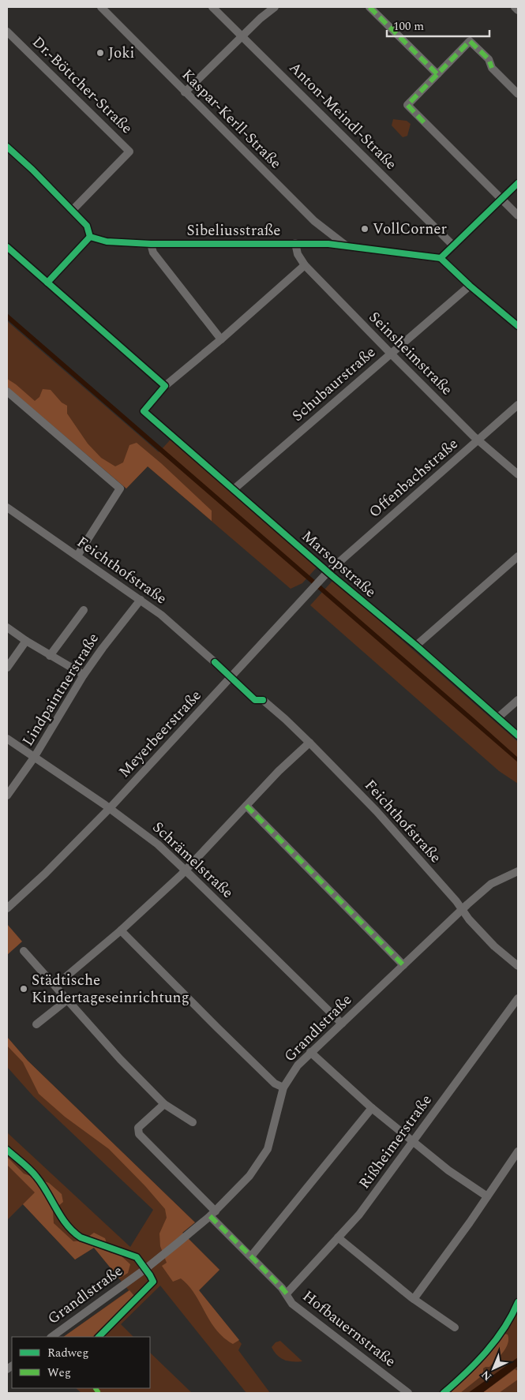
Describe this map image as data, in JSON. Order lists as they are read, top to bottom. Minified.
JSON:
{"streets":{"street":["Dr.-Böttcher-Straße","Anton-Meindl-Straße","Kaspar-Kerll-Straße","Sibeliusstraße","Seinsheimstraße","Schubaurstraße","Offenbachstraße","Marsopstraße","Feichthofstraße","Lindpaintnerstraße","Meyerbeerstraße","Schrämelstraße","Grandlstraße","Rißheimerstraße","Hofbauernstraße"]},"crossings":[["Kaspar-Kerll-Straße","Sibeliusstraße"],["Sibeliusstraße","Seinsheimstraße"],["Seinsheimstraße","Schubaurstraße"],["Seinsheimstraße","Offenbachstraße"],["Schubaurstraße","Marsopstraße"],["Offenbachstraße","Marsopstraße"],["Offenbachstraße","Meyerbeerstraße"],["Marsopstraße","Meyerbeerstraße"],["Feichthofstraße","Lindpaintnerstraße"],["Feichthofstraße","Grandlstraße"],["Lindpaintnerstraße","Schrämelstraße"],["Meyerbeerstraße","Schrämelstraße"],["Schrämelstraße","Grandlstraße"],["Grandlstraße","Hofbauernstraße"],["Rißheimerstraße","Hofbauernstraße"]],"places":["Joki","VollCorner","Städtische Kindertageseinrichtung"],"legend":["Radweg","Weg"],"scale_bar":"100 m","north":"bottom left"}
